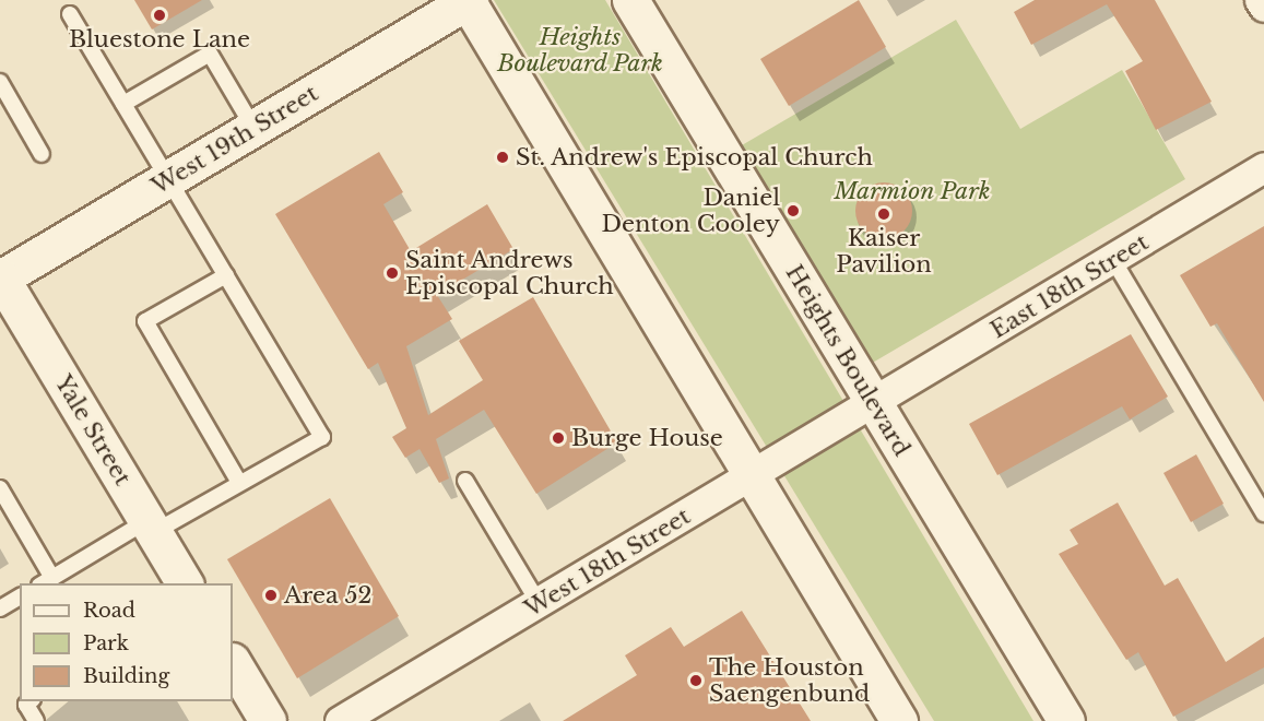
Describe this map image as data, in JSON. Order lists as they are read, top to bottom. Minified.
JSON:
{"streets":{"main road":["West 19th Street","Heights Boulevard","Yale Street"],"street":["East 18th Street","West 18th Street"]},"crossings":[["West 19th Street","Yale Street"],["East 18th Street","Heights Boulevard"],["East 18th Street","West 18th Street"],["Heights Boulevard","West 18th Street"]],"parks":["Heights Boulevard Park","Marmion Park"],"places":["Bluestone Lane","St. Andrew's Episcopal Church","Daniel Denton Cooley","Kaiser Pavilion","Saint Andrews Episcopal Church","Burge House","Area 52","The Houston Saengenbund"],"legend":["Road","Park","Building"]}
